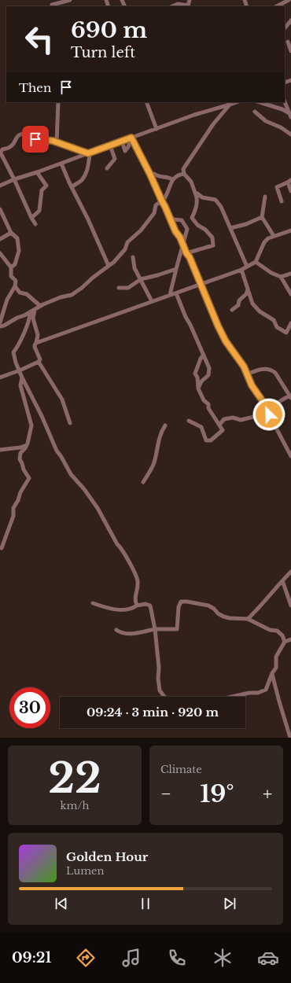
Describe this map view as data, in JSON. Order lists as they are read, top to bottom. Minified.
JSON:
{"page":{"turn":["690 m","Turn left"],"then":"Then","limit":"30","trip":"09:24 · 3 min · 920 m","tile":[["22","km/h"],"Climate"],"heat":["−","19°","+"],"song":["Golden Hour","Lumen"],"tabs":"09:21"}}
